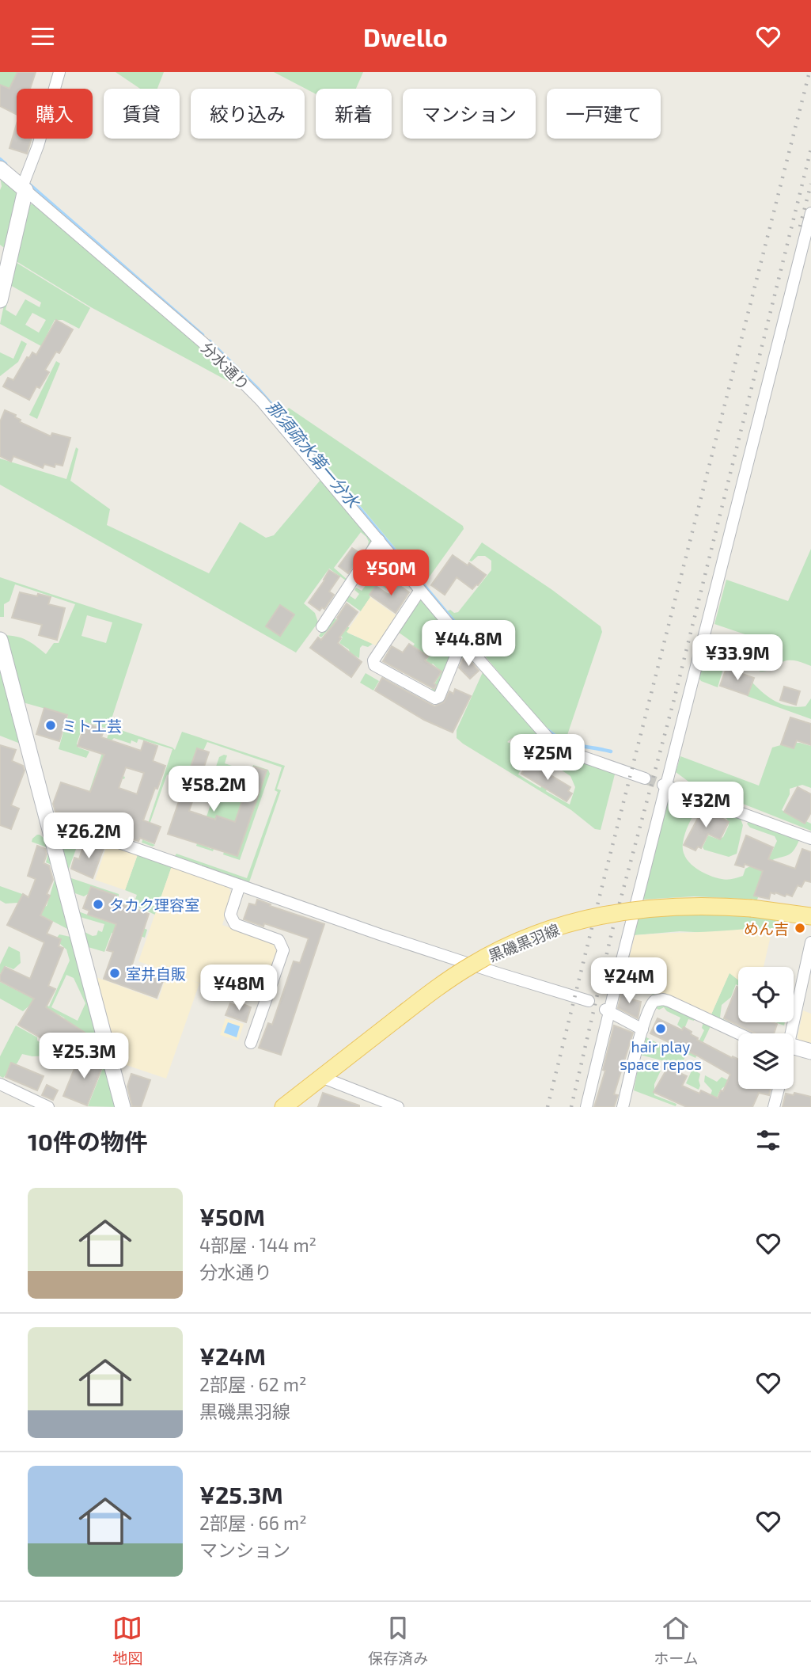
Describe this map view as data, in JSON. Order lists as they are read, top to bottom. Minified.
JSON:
{"streets":{"main road":["黒磯黒羽線"],"street":["分水通り"]},"water":["那須疏水第一分水"],"places":["ミト工芸","タカク理容室","めん吉","室井自販","hair play space repos"],"page":{"header":"Dwello","chip":["購入","賃貸","絞り込み","新着","マンション","一戸建て"],"price":["¥50M","¥44.8M","¥33.9M","¥25M","¥58.2M","¥32M","¥26.2M","¥24M","¥48M","¥25.3M"],"heading":"10件の物件","list":[{"name":"¥50M","note":"4部屋 · 144 m² · 分水通り"},{"name":"¥24M","note":"2部屋 · 62 m² · 黒磯黒羽線"},{"name":"¥25.3M","note":"2部屋 · 66 m² · マンション"}],"tabs":["地図","保存済み","ホーム"]}}
